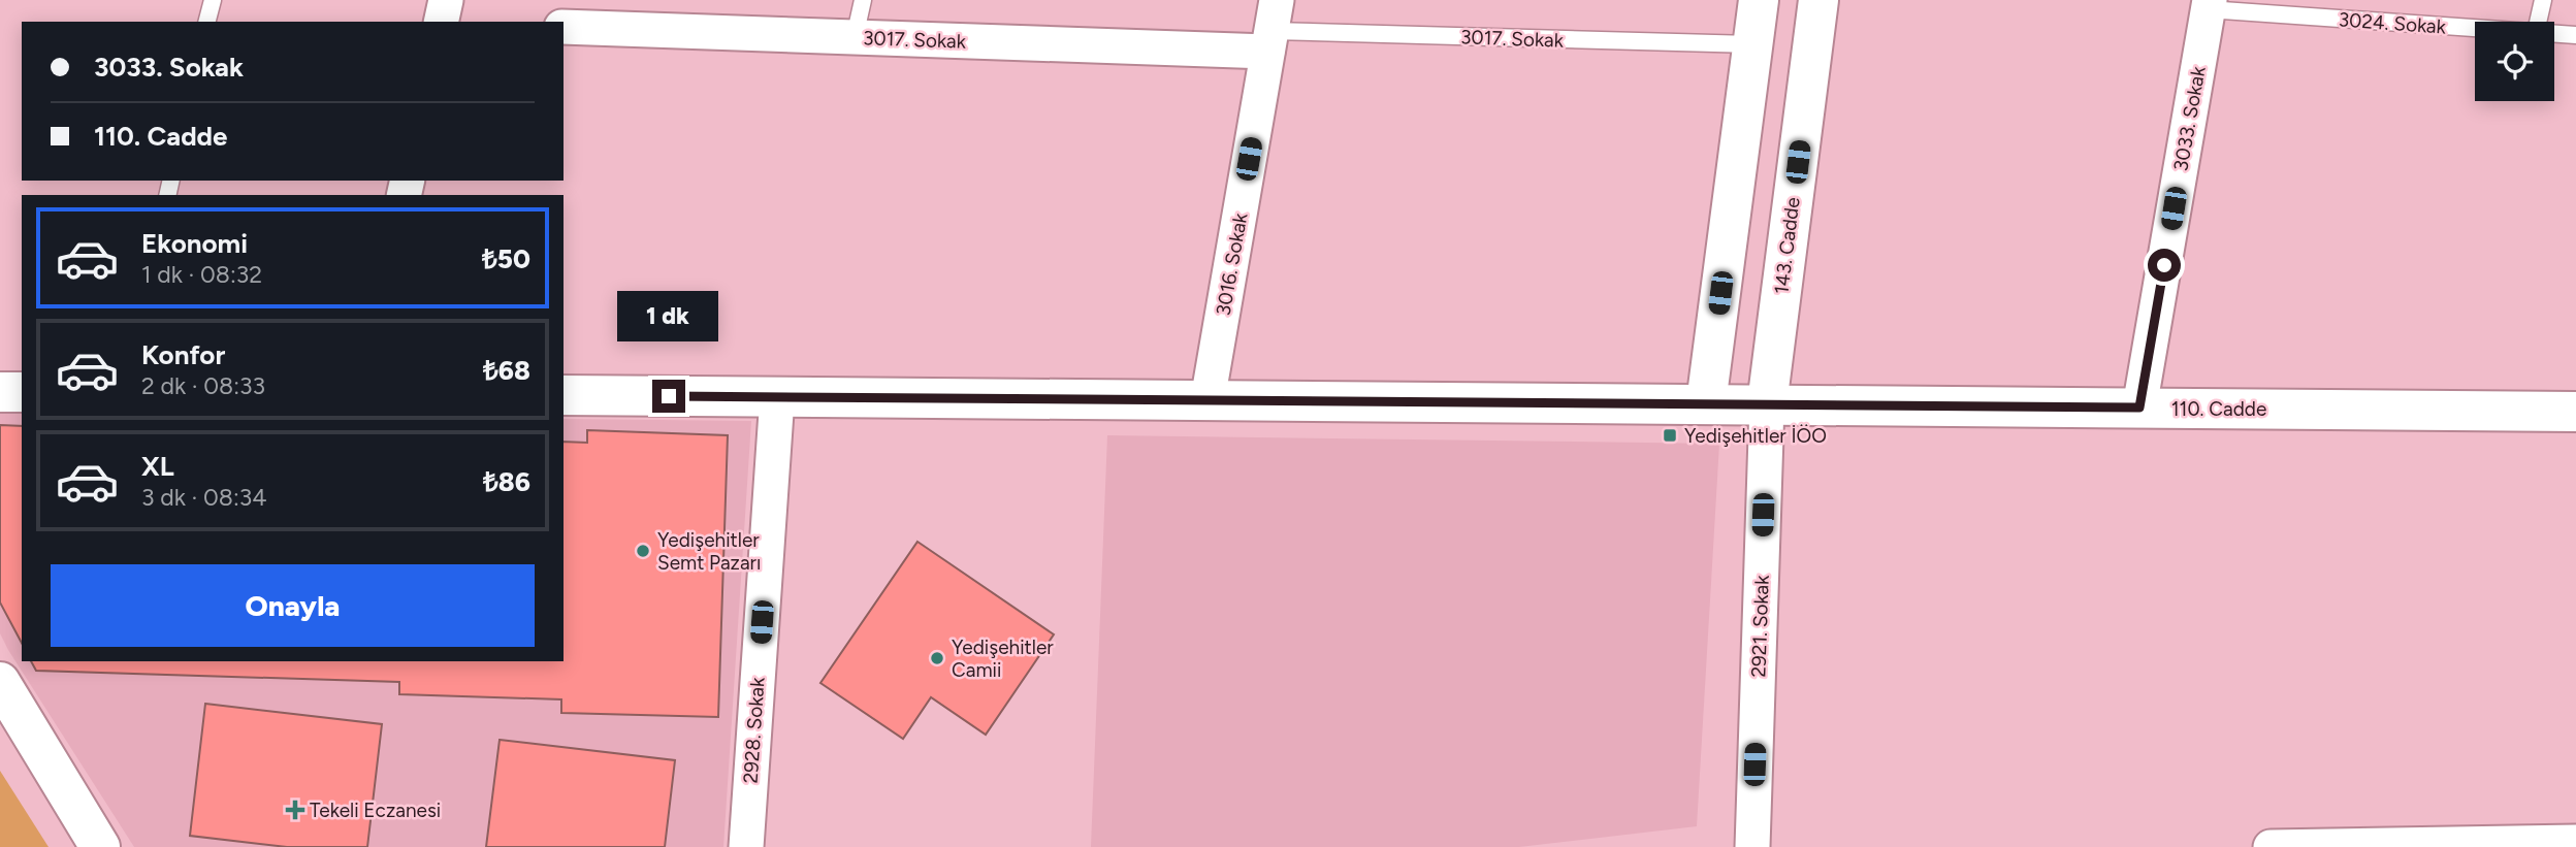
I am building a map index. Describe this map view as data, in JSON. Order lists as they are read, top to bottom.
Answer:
{
  "streets": {
    "street": [
      "3017. Sokak",
      "3033. Sokak",
      "143. Cadde",
      "3016. Sokak",
      "110. Cadde",
      "2921. Sokak",
      "2928. Sokak"
    ],
    "lane": ["3024. Sokak"]
  },
  "crossings": [
    ["3024. Sokak", "3033. Sokak"],
    ["3017. Sokak", "3016. Sokak"],
    ["3033. Sokak", "110. Cadde"],
    ["143. Cadde", "110. Cadde"],
    ["143. Cadde", "2921. Sokak"],
    ["3016. Sokak", "110. Cadde"],
    ["110. Cadde", "2921. Sokak"],
    ["110. Cadde", "2928. Sokak"]
  ],
  "places": {
    "transit": ["Yedişehitler İÖO"],
    "other": ["Yedişehitler Semt Pazarı", "Yedişehitler Camii"],
    "health": ["Tekeli Eczanesi"]
  },
  "page": {
    "banner": ["3033. Sokak", "110. Cadde"],
    "list": [
      {
        "name": "Ekonomi",
        "note": "1 dk · 08:32",
        "value": "₺50"
      },
      {
        "name": "Konfor",
        "note": "2 dk · 08:33",
        "value": "₺68"
      },
      {
        "name": "XL",
        "note": "3 dk · 08:34",
        "value": "₺86"
      }
    ],
    "bubble": "1 dk",
    "buttons": "Onayla"
  }
}
